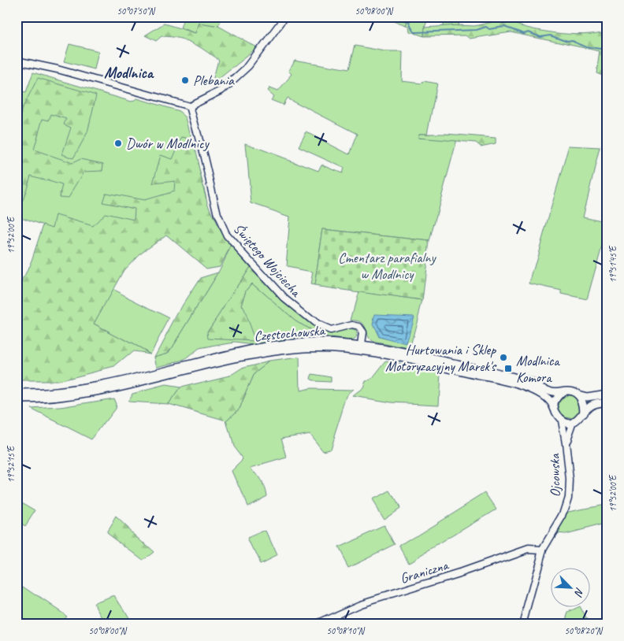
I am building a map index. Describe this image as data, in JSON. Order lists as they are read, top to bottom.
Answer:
{
  "streets": {
    "main road": ["Częstochowska"],
    "street": ["Świętego Wojciecha", "Ojcowska", "Graniczna"]
  },
  "crossings": [
    ["Świętego Wojciecha", "Częstochowska"],
    ["Częstochowska", "Ojcowska"],
    ["Ojcowska", "Graniczna"]
  ],
  "districts": ["Modlnica"],
  "parks": ["Cmentarz parafialny w Modlnicy"],
  "places": {
    "other": ["Plebania", "Dwór w Modlnicy", "Hurtowania i Sklep Motoryzacyjny Marek's"],
    "transit": ["Modlnica Komora"]
  },
  "north": "bottom right",
  "coordinates": [
    "50°07'50\"N",
    "50°08'00\"N",
    "19°52'00\"E",
    "19°51'45\"E",
    "19°52'15\"E",
    "50°08'10\"N",
    "50°08'20\"N"
  ]
}
